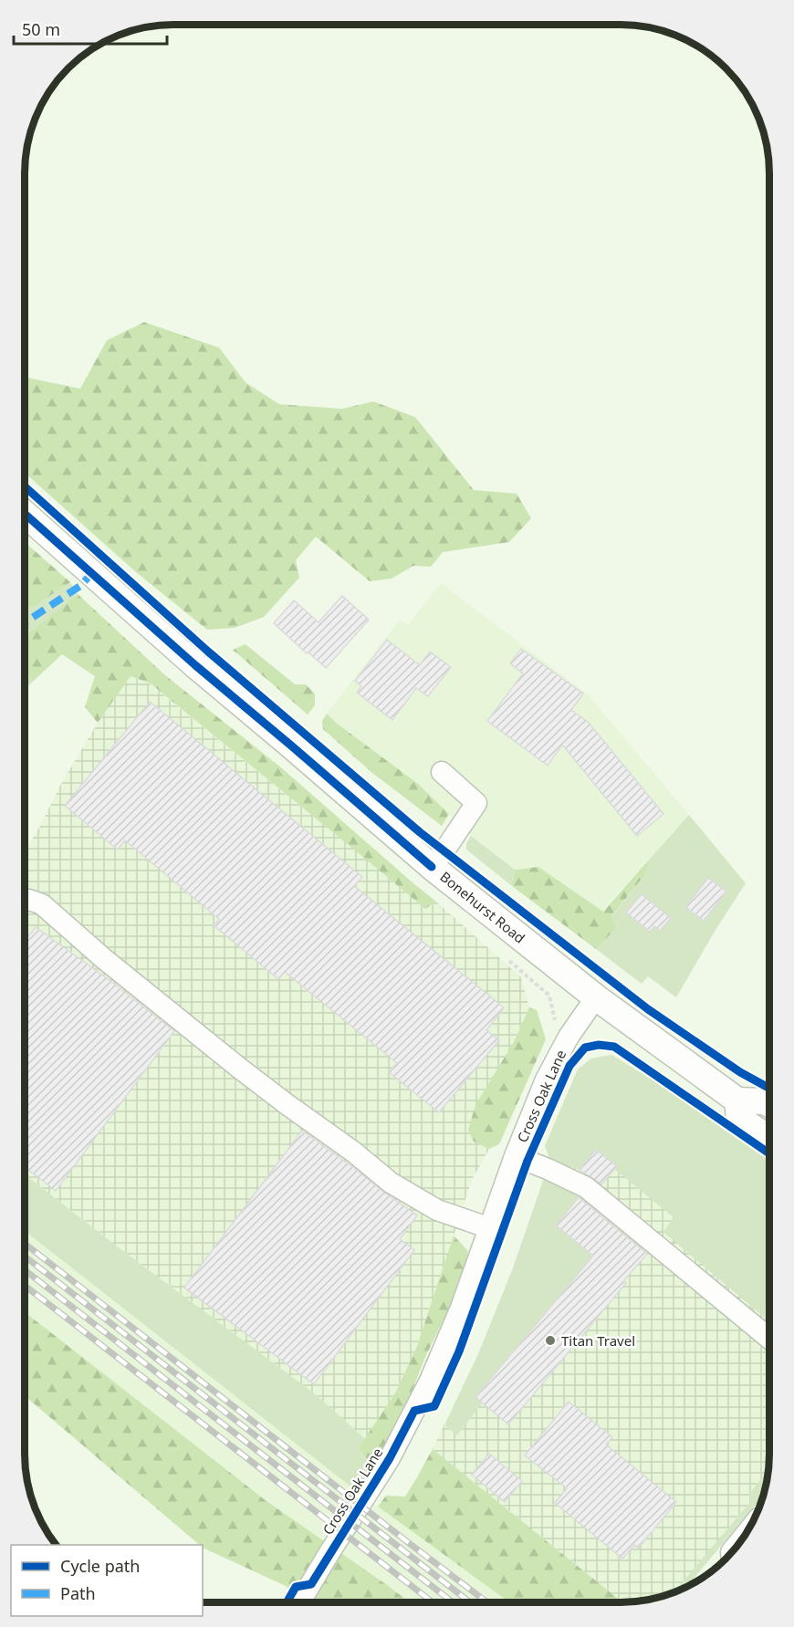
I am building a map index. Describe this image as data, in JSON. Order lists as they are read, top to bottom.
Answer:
{
  "streets": {
    "main road": ["Bonehurst Road"],
    "street": ["Cross Oak Lane"]
  },
  "crossings": [
    ["Bonehurst Road", "Cross Oak Lane"]
  ],
  "places": ["Titan Travel"],
  "legend": ["Cycle path", "Path"],
  "scale_bar": "50 m"
}
